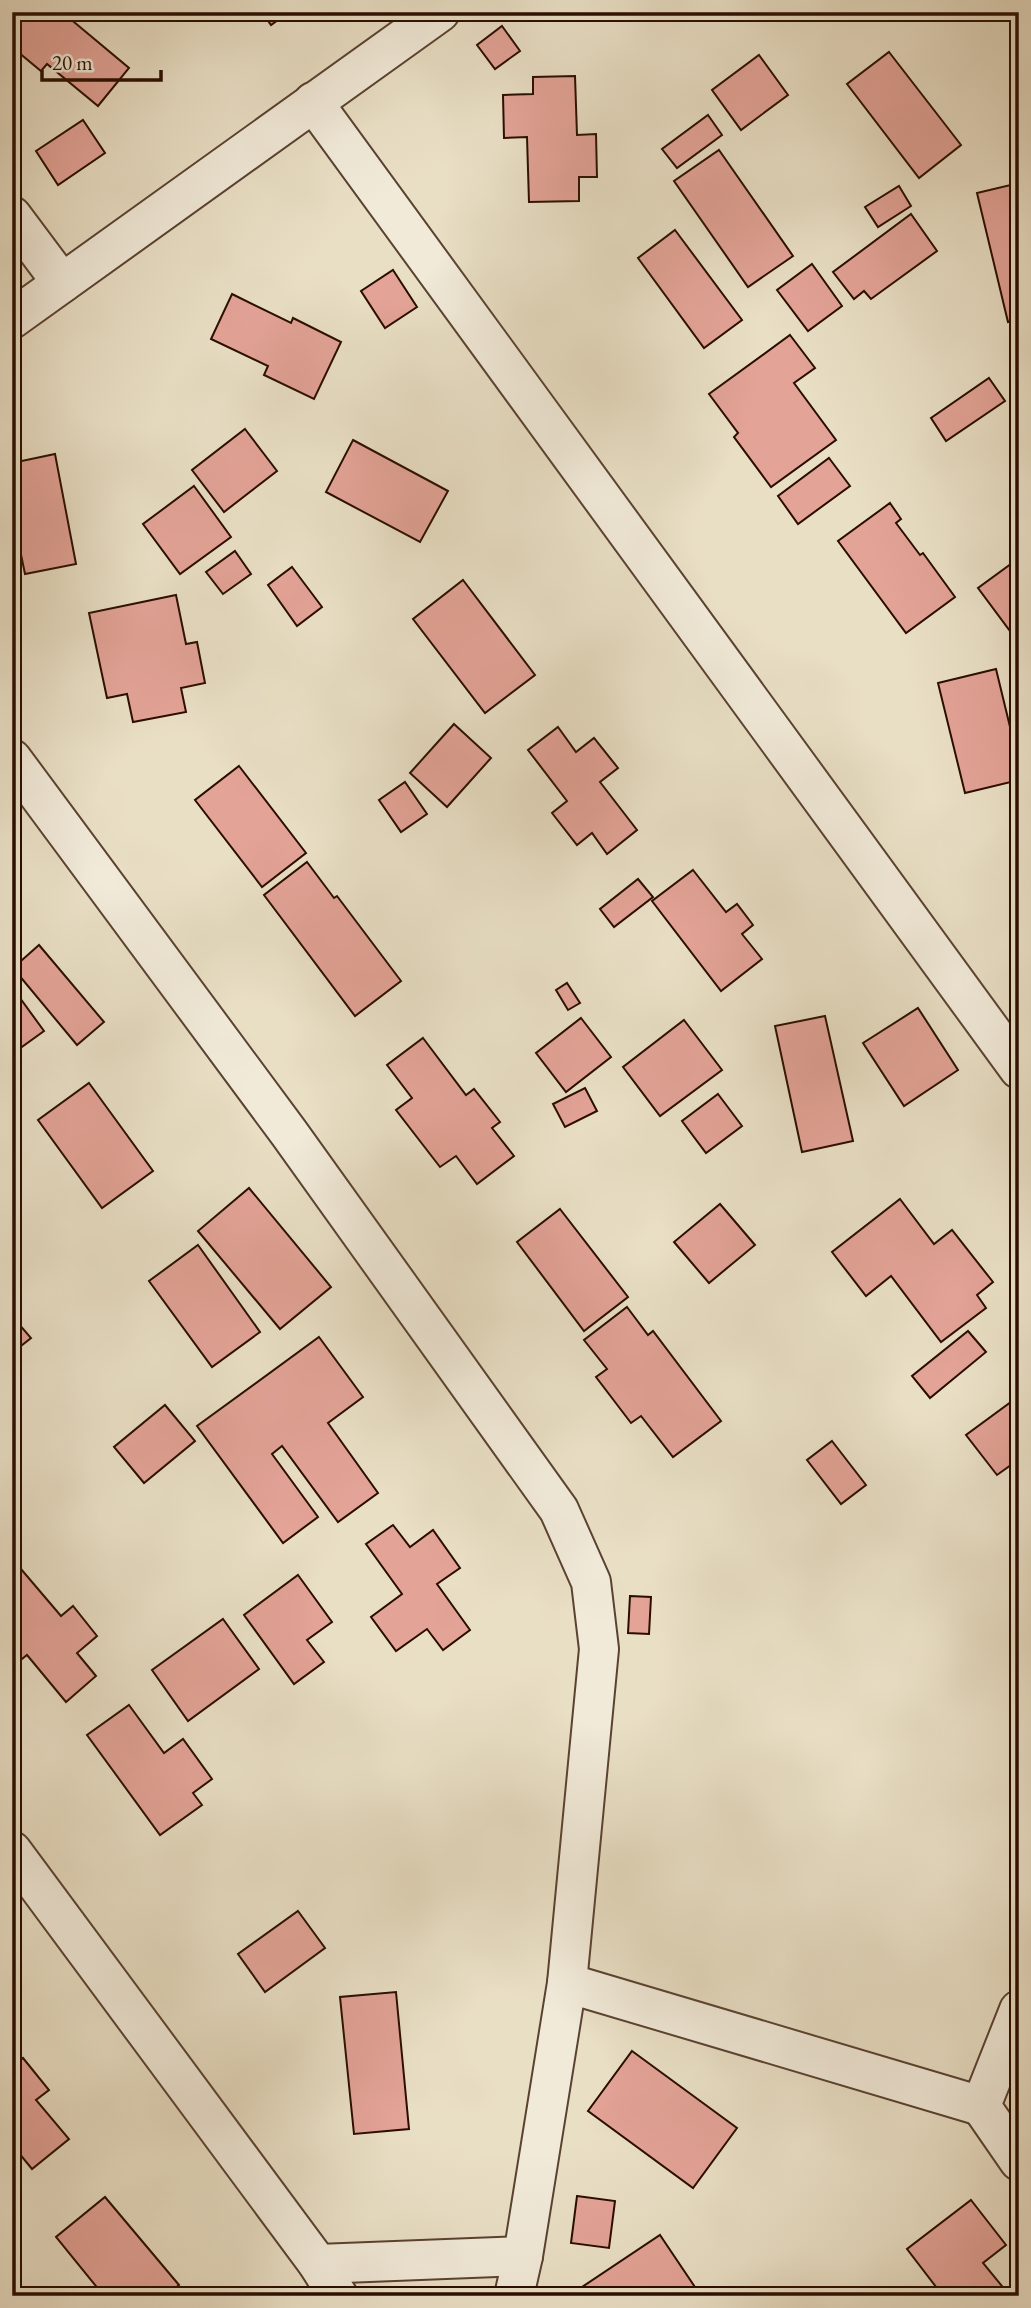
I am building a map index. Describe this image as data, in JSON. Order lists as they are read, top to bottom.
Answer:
{
  "scale_bar": "20 m"
}
